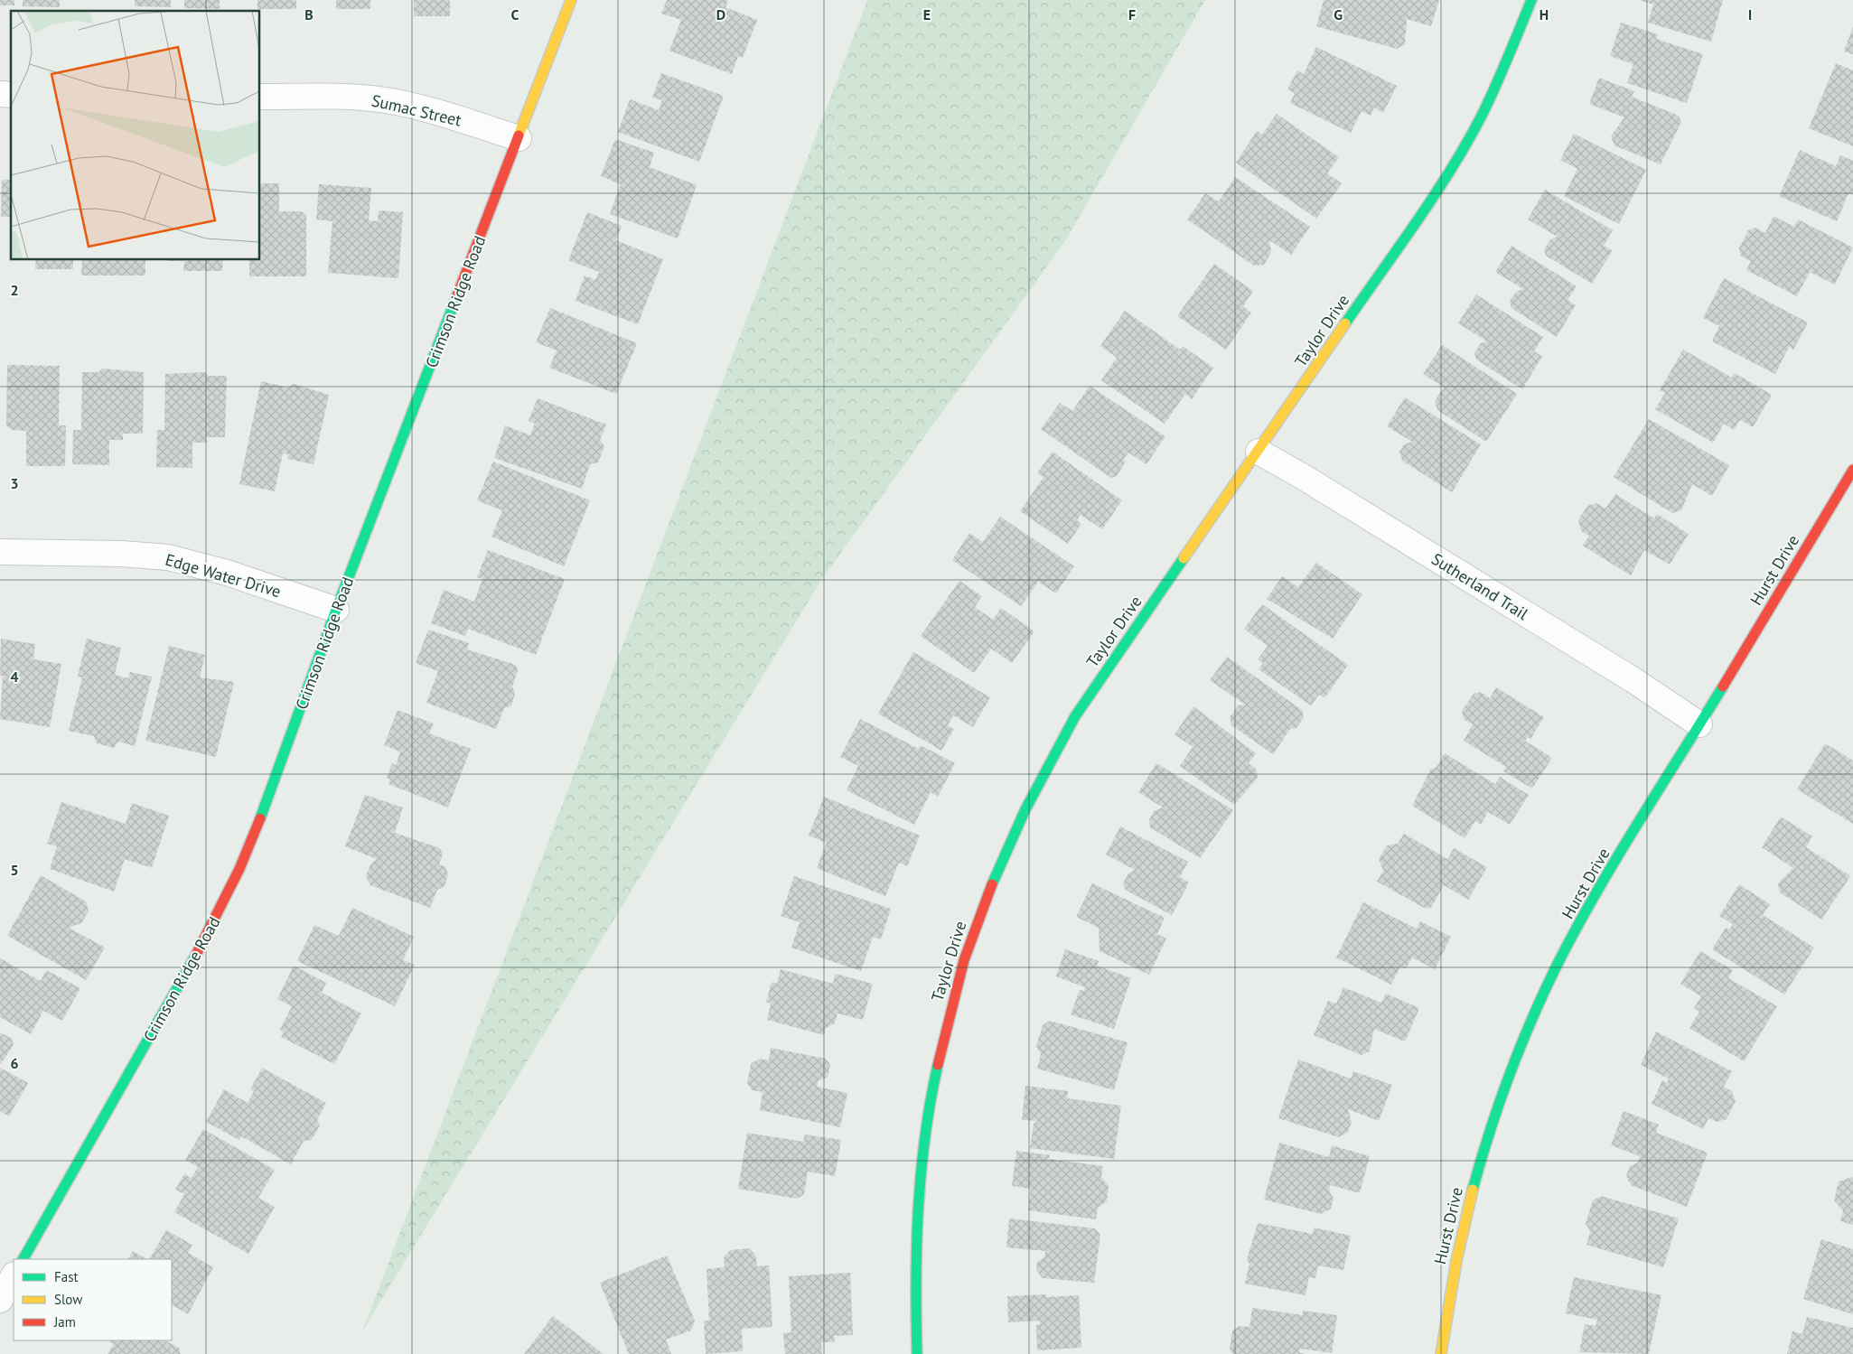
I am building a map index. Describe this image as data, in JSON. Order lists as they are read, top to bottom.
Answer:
{
  "streets": {
    "street": [
      "Sumac Street",
      "Crimson Ridge Road",
      "Taylor Drive",
      "Hurst Drive",
      "Edge Water Drive",
      "Sutherland Trail"
    ]
  },
  "crossings": [
    ["Sumac Street", "Crimson Ridge Road"],
    ["Crimson Ridge Road", "Edge Water Drive"],
    ["Taylor Drive", "Sutherland Trail"],
    ["Hurst Drive", "Sutherland Trail"]
  ],
  "legend": ["Fast", "Slow", "Jam"],
  "grid": {
    "columns": [
      "B",
      "C",
      "D",
      "E",
      "F",
      "G",
      "H",
      "I"
    ],
    "rows": [
      "2",
      "3",
      "4",
      "5",
      "6"
    ]
  }
}
